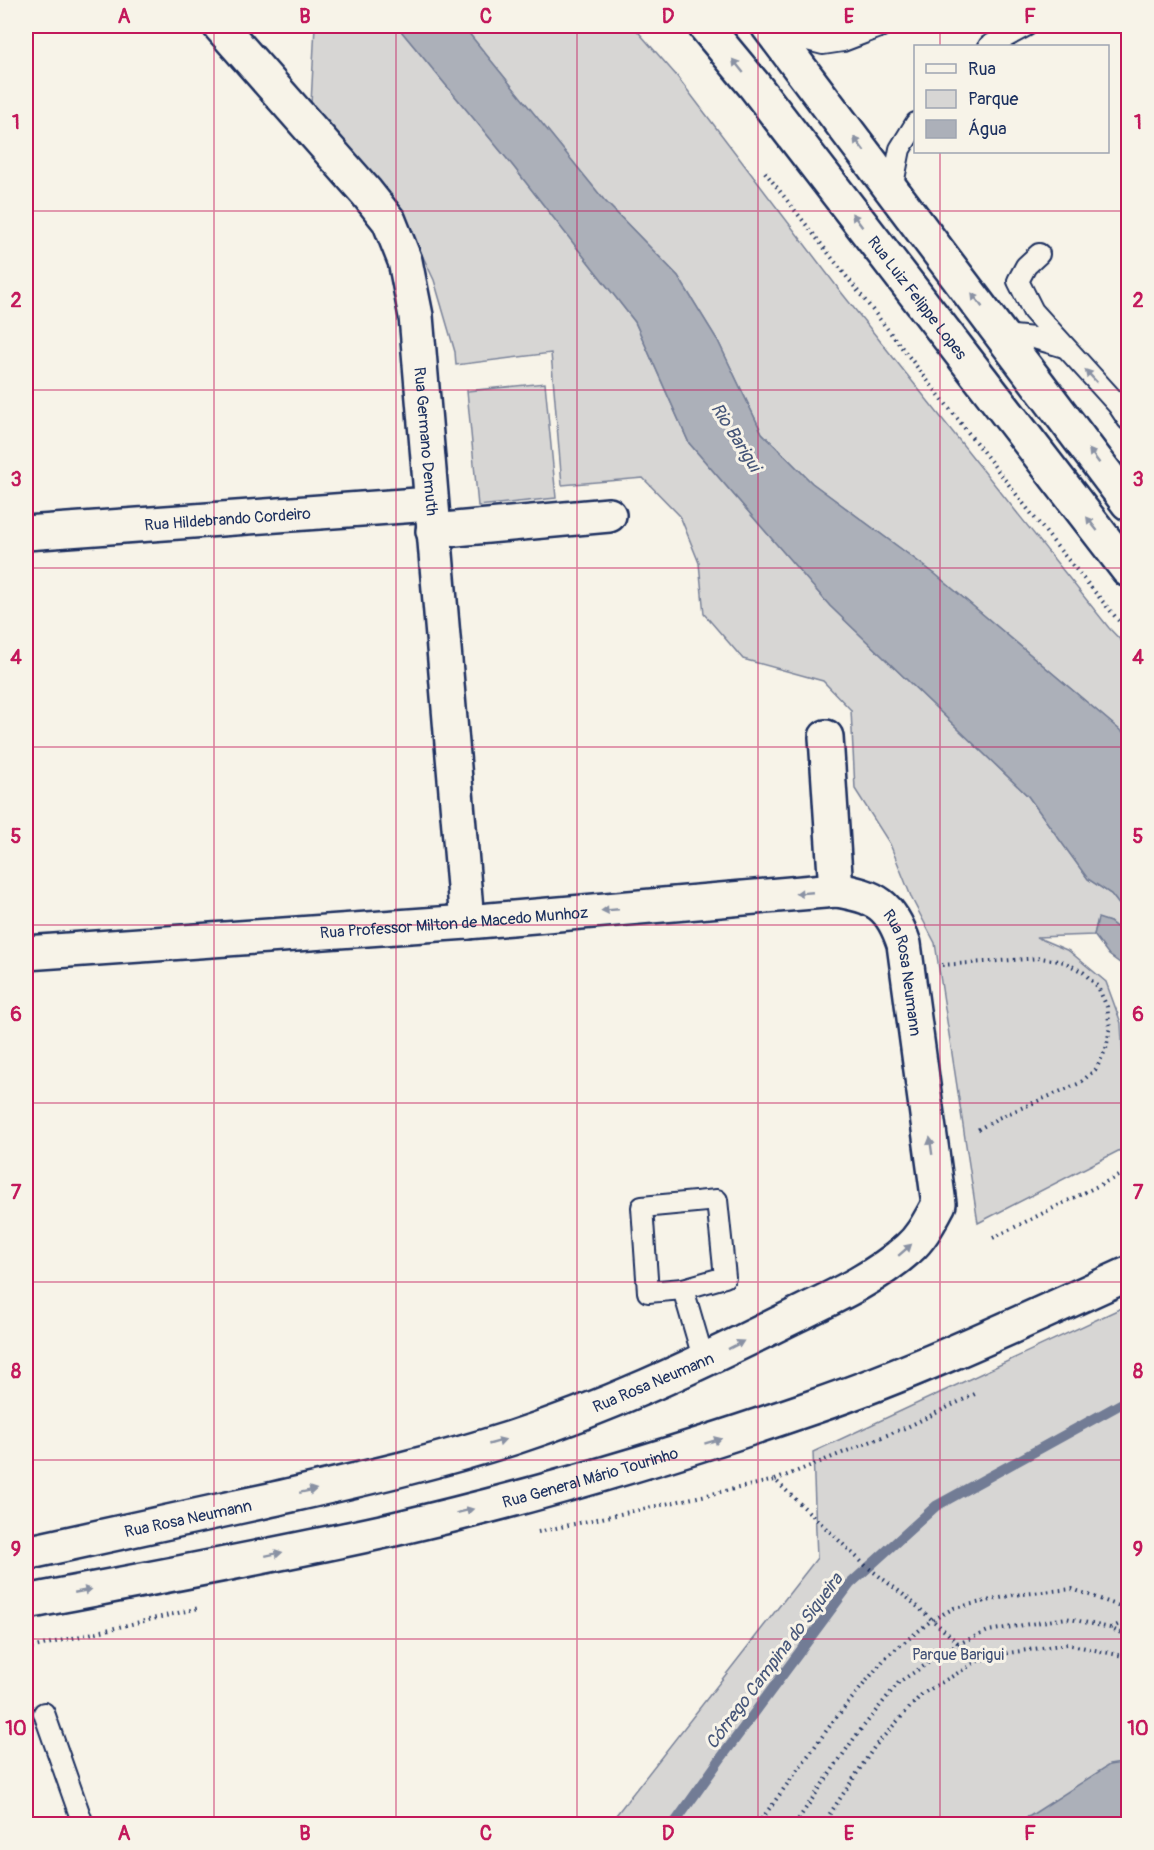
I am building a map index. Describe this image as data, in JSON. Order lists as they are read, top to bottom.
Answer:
{
  "streets": {
    "street": [
      "Rua Luiz Felippe Lopes",
      "Rua Germano Demuth",
      "Rua Hildebrando Cordeiro",
      "Rua Professor Milton de Macedo Munhoz",
      "Rua Rosa Neumann",
      "Rua General Mário Tourinho"
    ]
  },
  "crossings": [
    ["Rua Germano Demuth", "Rua Hildebrando Cordeiro"],
    ["Rua Germano Demuth", "Rua Professor Milton de Macedo Munhoz"],
    ["Rua Professor Milton de Macedo Munhoz", "Rua Rosa Neumann"]
  ],
  "one_way": ["Rua Professor Milton de Macedo Munhoz", "Rua Rosa Neumann", "Rua General Mário Tourinho"],
  "water": ["Rio Barigui", "Córrego Campina do Siqueira"],
  "parks": ["Parque Barigui"],
  "legend": ["Rua", "Parque", "Água"],
  "grid": {
    "columns": [
      "A",
      "B",
      "C",
      "D",
      "E",
      "F"
    ],
    "rows": [
      "1",
      "2",
      "3",
      "4",
      "5",
      "6",
      "7",
      "8",
      "9",
      "10"
    ]
  }
}
